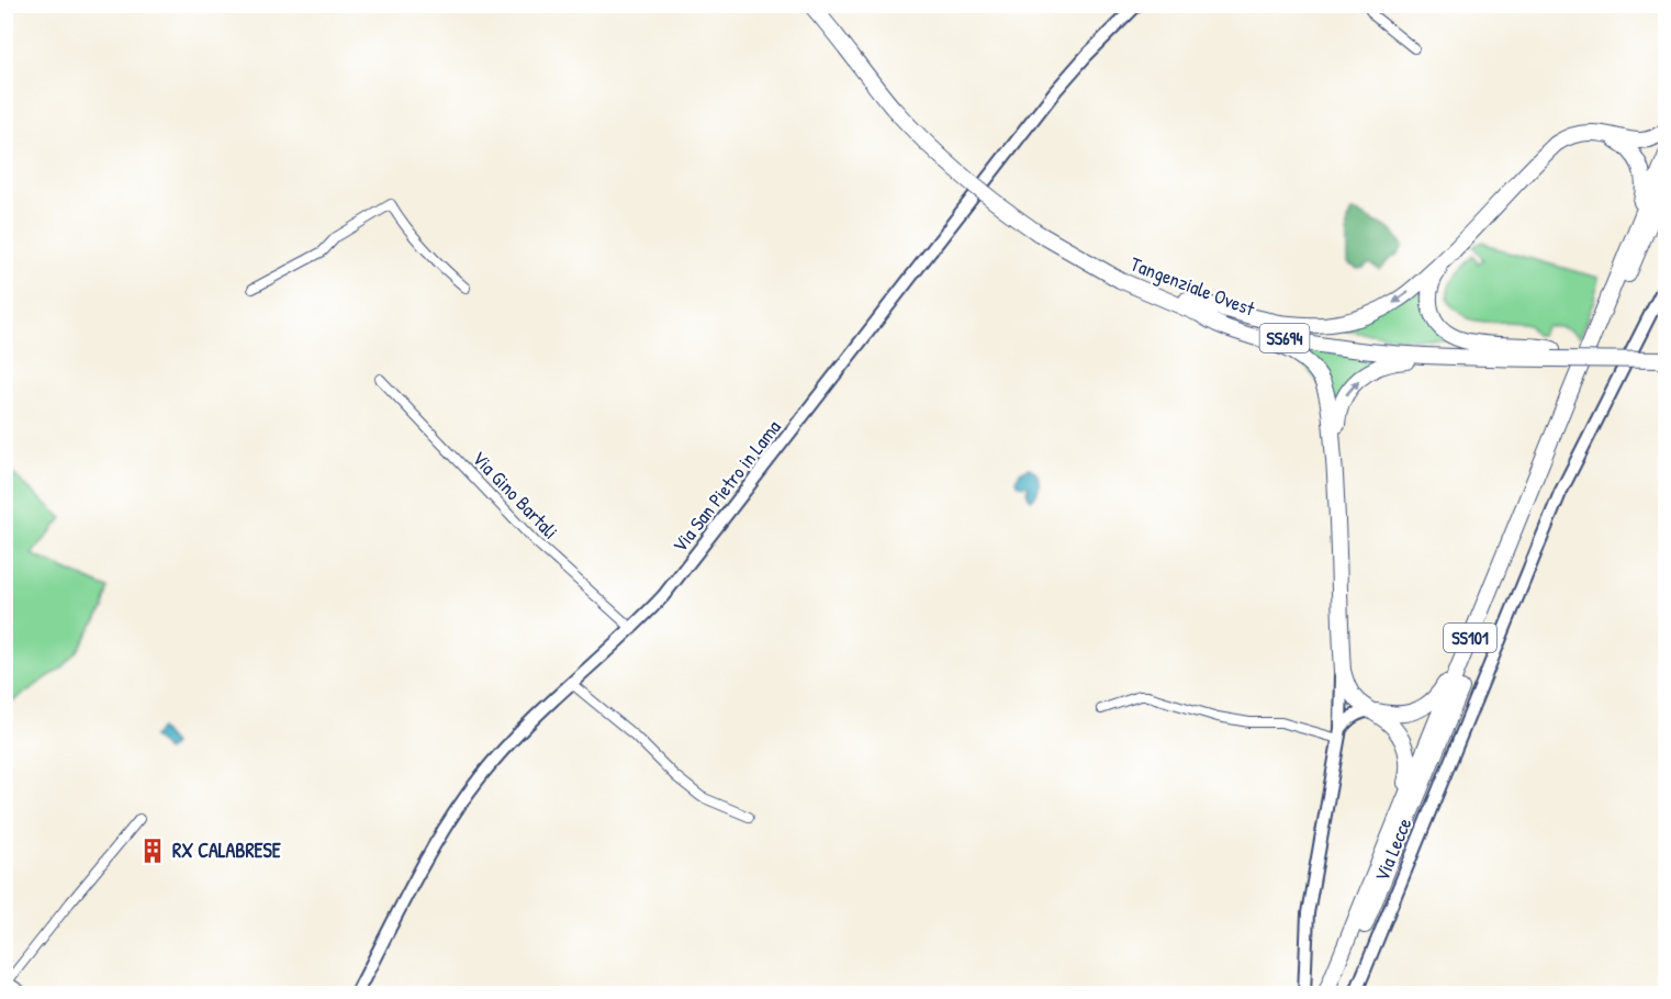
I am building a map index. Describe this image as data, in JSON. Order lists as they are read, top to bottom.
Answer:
{
  "streets": {
    "highway": ["Tangenziale Ovest", "SS694", "SS101"],
    "main road": ["Via San Pietro in Lama", "Via Lecce"],
    "street": ["Via Gino Bartali"]
  },
  "crossings": [
    ["Via San Pietro in Lama", "Via Gino Bartali"]
  ],
  "places": {
    "building": ["RX CALABRESE"]
  }
}
